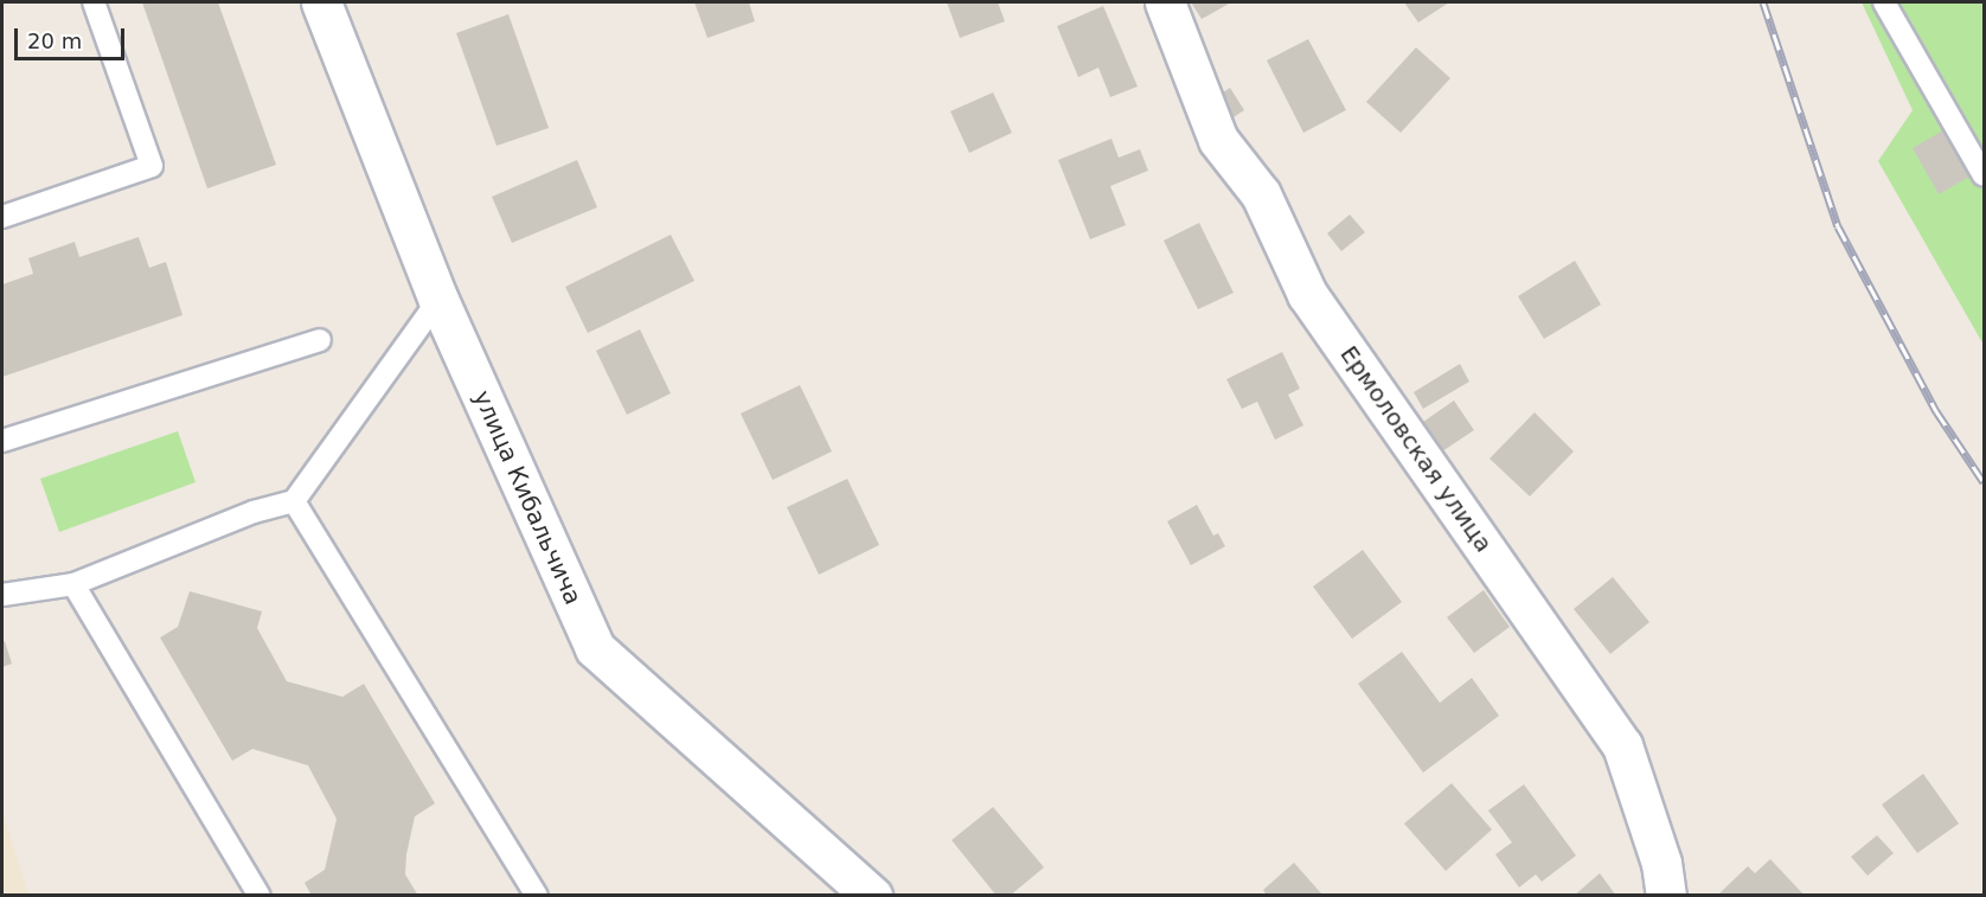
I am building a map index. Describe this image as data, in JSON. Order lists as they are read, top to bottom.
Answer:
{
  "streets": {
    "street": ["Ермоловская улица", "улица Кибальчича"]
  },
  "scale_bar": "20 m"
}
